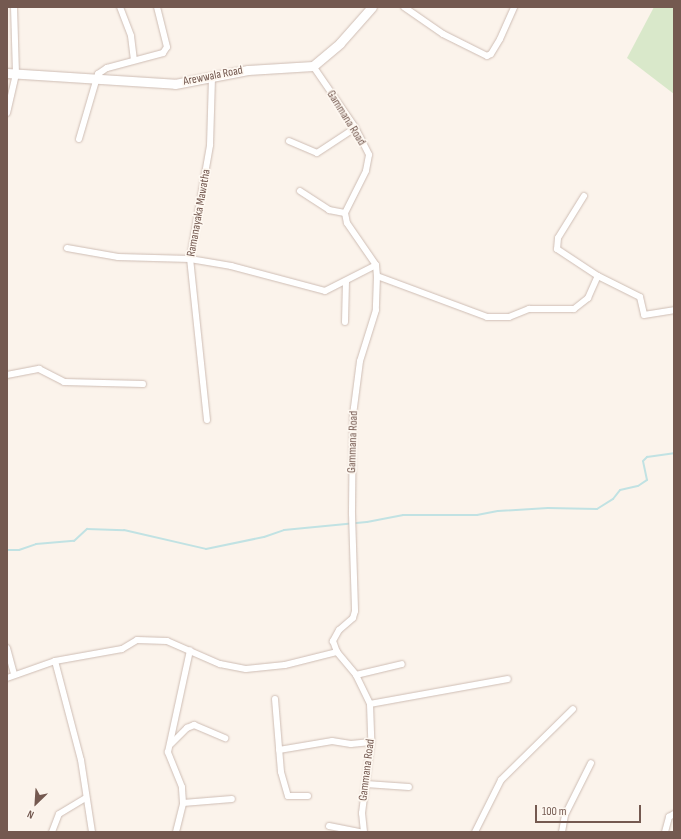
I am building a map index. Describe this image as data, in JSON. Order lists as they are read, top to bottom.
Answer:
{
  "streets": {
    "street": ["Arewwala Road", "Gammana Road", "Ramanayaka Mawatha"]
  },
  "crossings": [
    ["Arewwala Road", "Gammana Road"],
    ["Arewwala Road", "Ramanayaka Mawatha"]
  ],
  "scale_bar": "100 m",
  "north": "bottom left"
}
